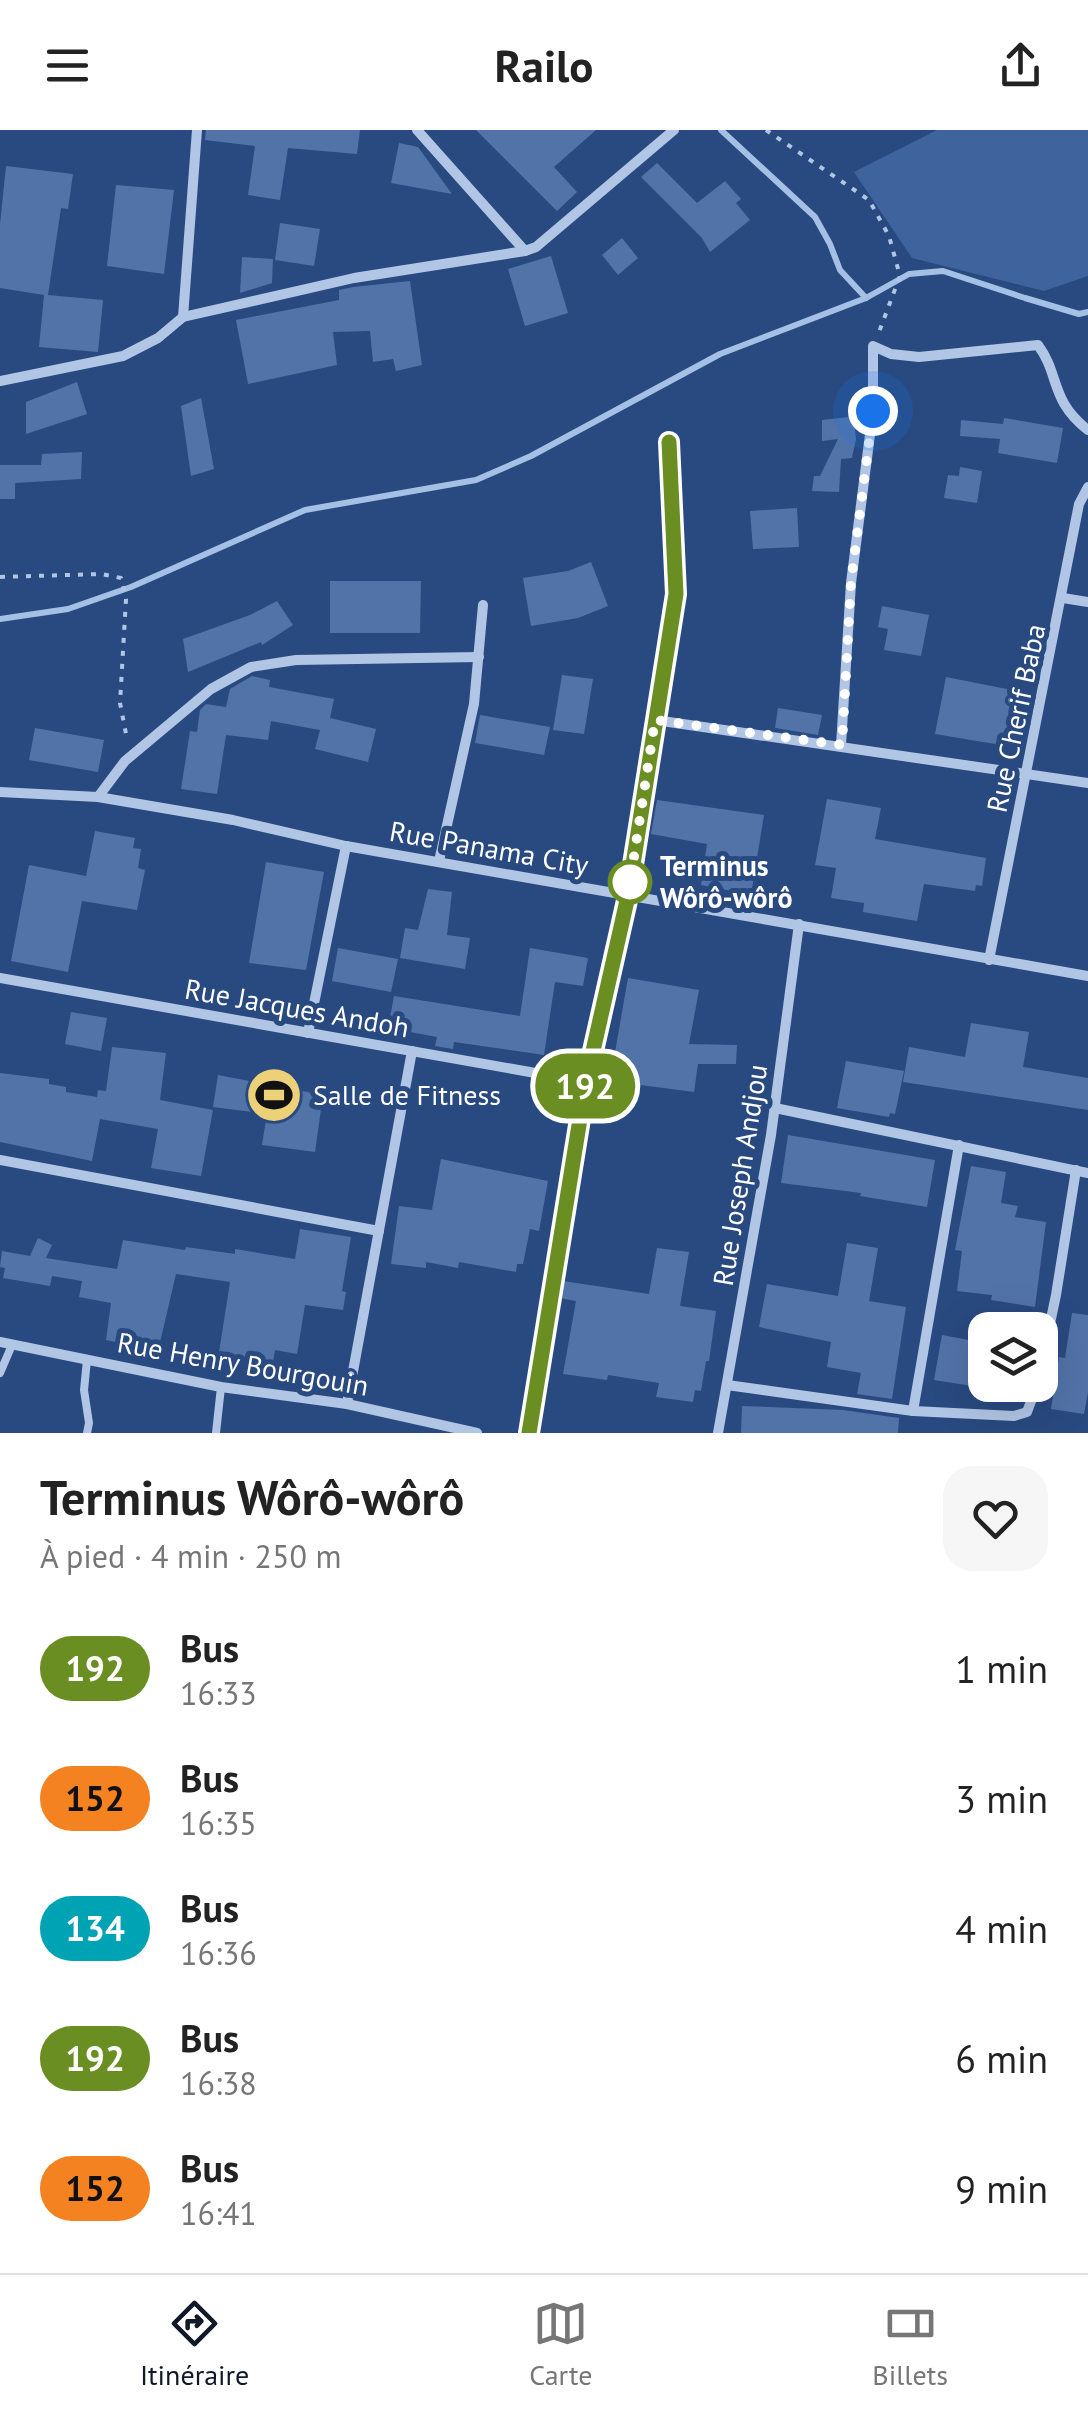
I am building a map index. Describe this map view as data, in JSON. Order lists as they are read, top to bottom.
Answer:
{
  "streets": {
    "street": [
      "Rue Cherif Baba",
      "Rue Panama City",
      "Rue Jacques Andoh",
      "Rue Joseph Andjou",
      "Rue Henry Bourgouin"
    ]
  },
  "crossings": [
    ["Rue Cherif Baba", "Rue Panama City"],
    ["Rue Panama City", "Rue Joseph Andjou"]
  ],
  "places": {
    "other": ["Terminus Wôrô-wôrô"],
    "sports": ["Salle de Fitness"]
  },
  "lines": ["bus line 192"],
  "page": {
    "header": "Railo",
    "on_map": "192",
    "heading": ["Terminus Wôrô-wôrô", "À pied · 4 min · 250 m"],
    "list": [
      {
        "mark": "192",
        "name": "Bus",
        "note": "16:33",
        "value": "1 min"
      },
      {
        "mark": "152",
        "name": "Bus",
        "note": "16:35",
        "value": "3 min"
      },
      {
        "mark": "134",
        "name": "Bus",
        "note": "16:36",
        "value": "4 min"
      },
      {
        "mark": "192",
        "name": "Bus",
        "note": "16:38",
        "value": "6 min"
      },
      {
        "mark": "152",
        "name": "Bus",
        "note": "16:41",
        "value": "9 min"
      }
    ],
    "tabs": ["Itinéraire", "Carte", "Billets"]
  }
}
